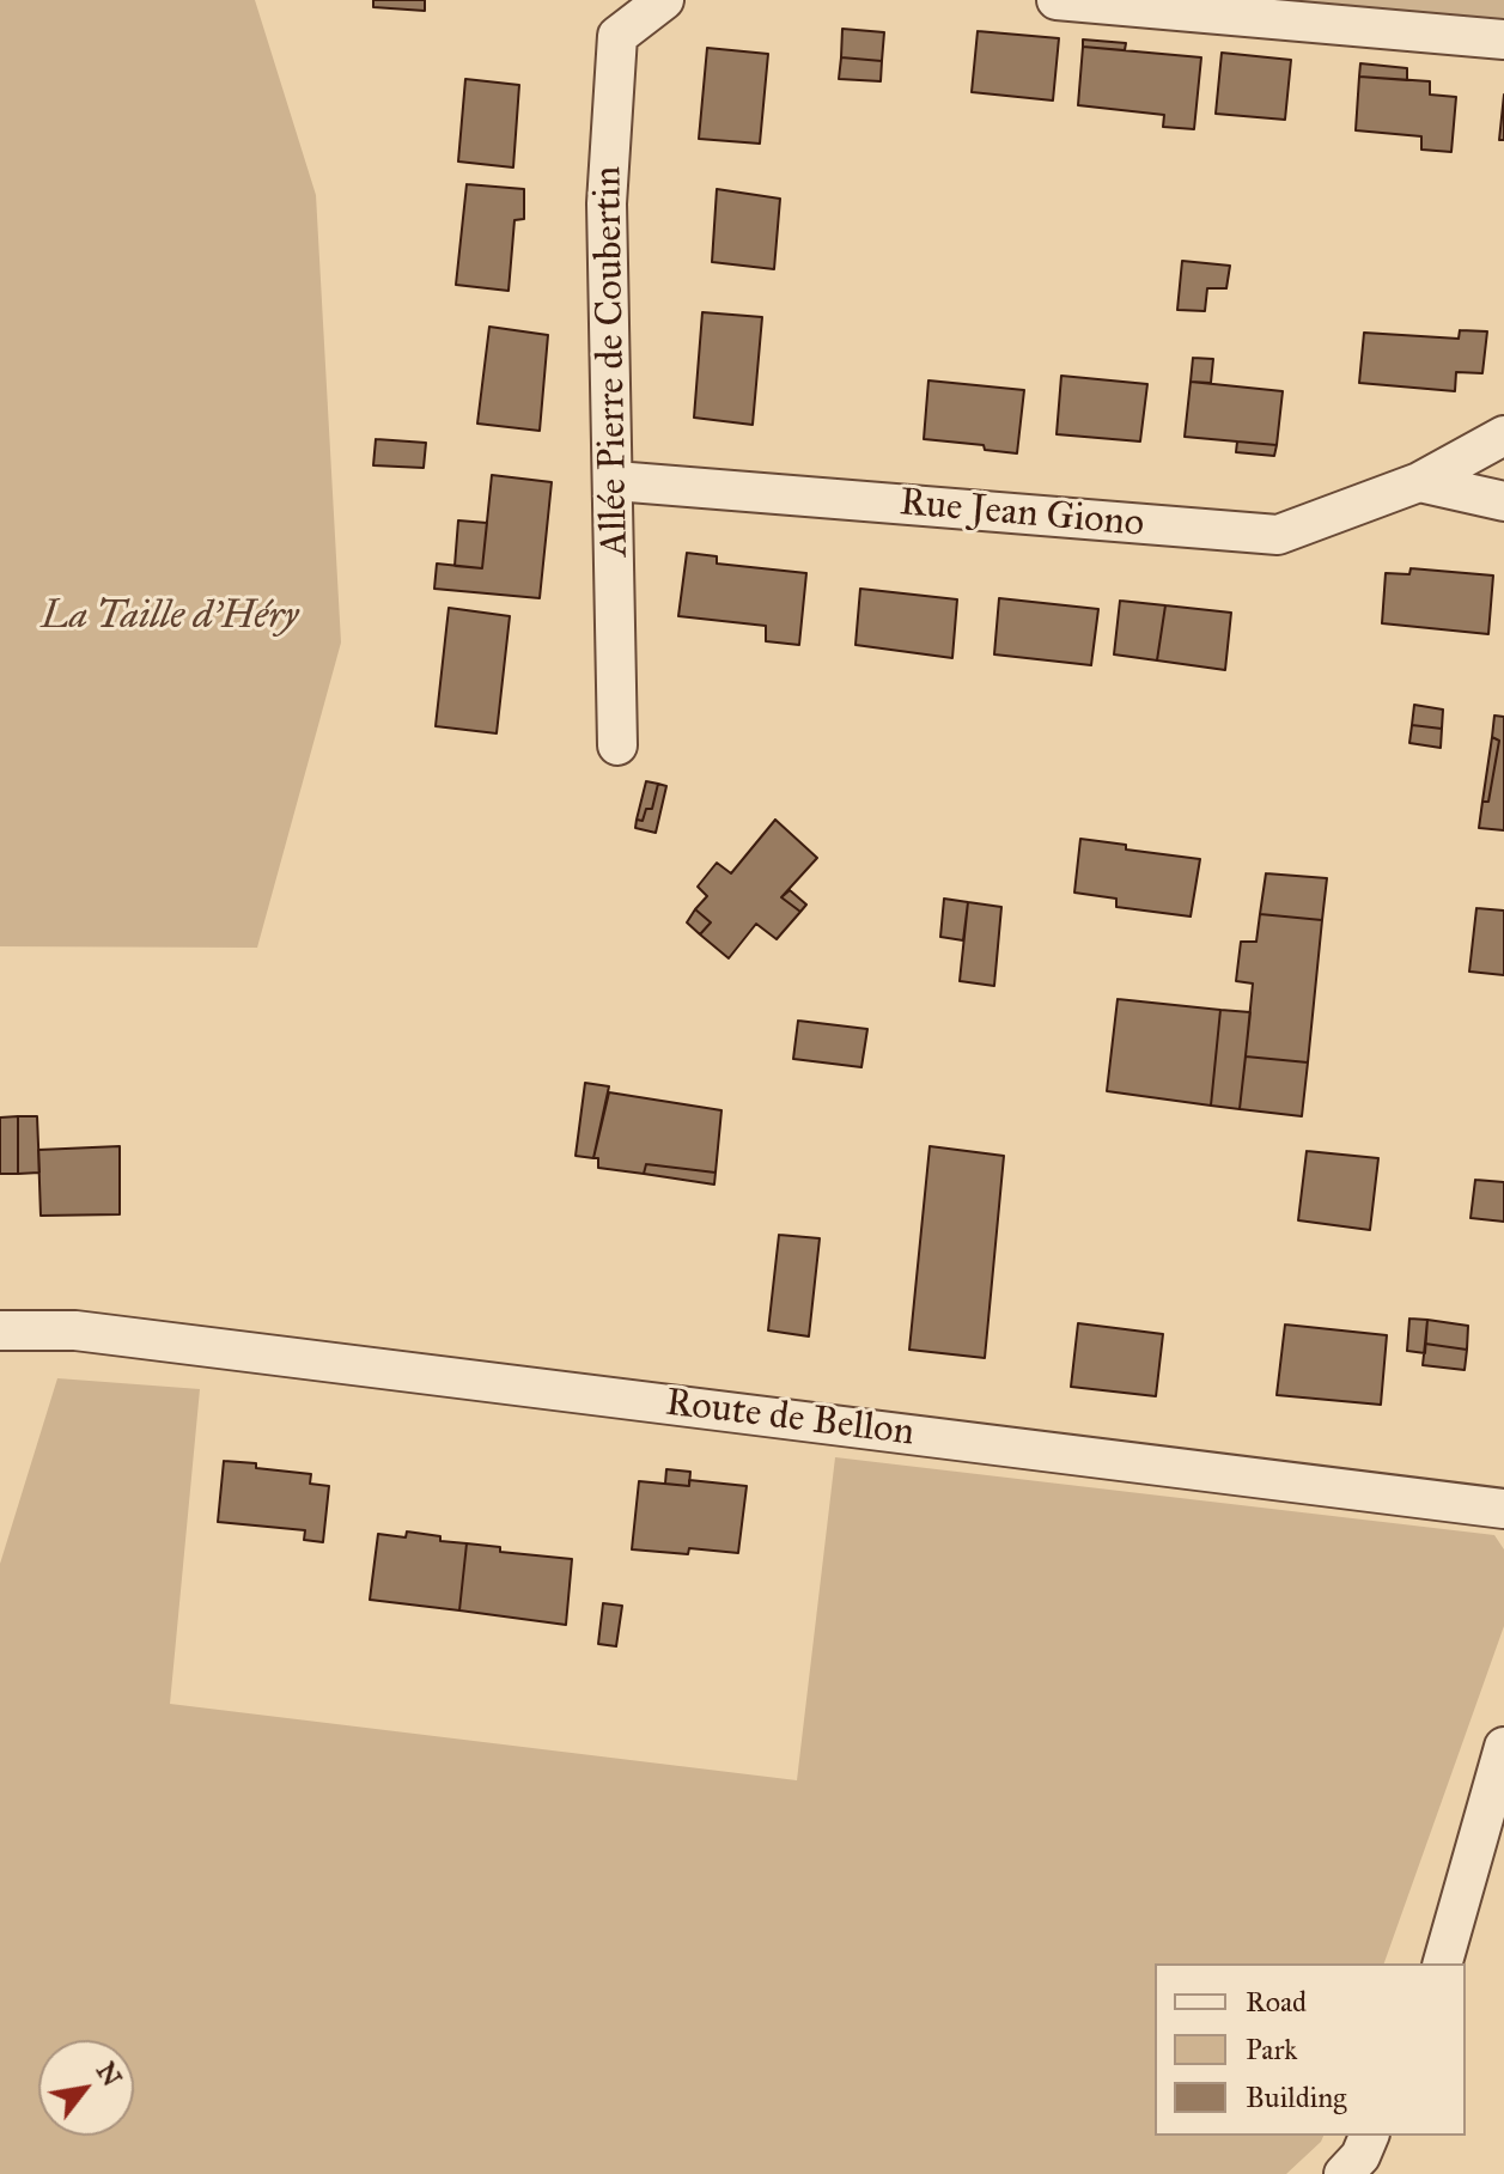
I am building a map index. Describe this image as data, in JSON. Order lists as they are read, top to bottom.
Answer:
{
  "streets": {
    "street": ["Allée Pierre de Coubertin", "Rue Jean Giono", "Route de Bellon"]
  },
  "crossings": [
    ["Allée Pierre de Coubertin", "Rue Jean Giono"]
  ],
  "parks": ["La Taille d'Héry"],
  "legend": ["Road", "Park", "Building"],
  "north": "top right"
}
